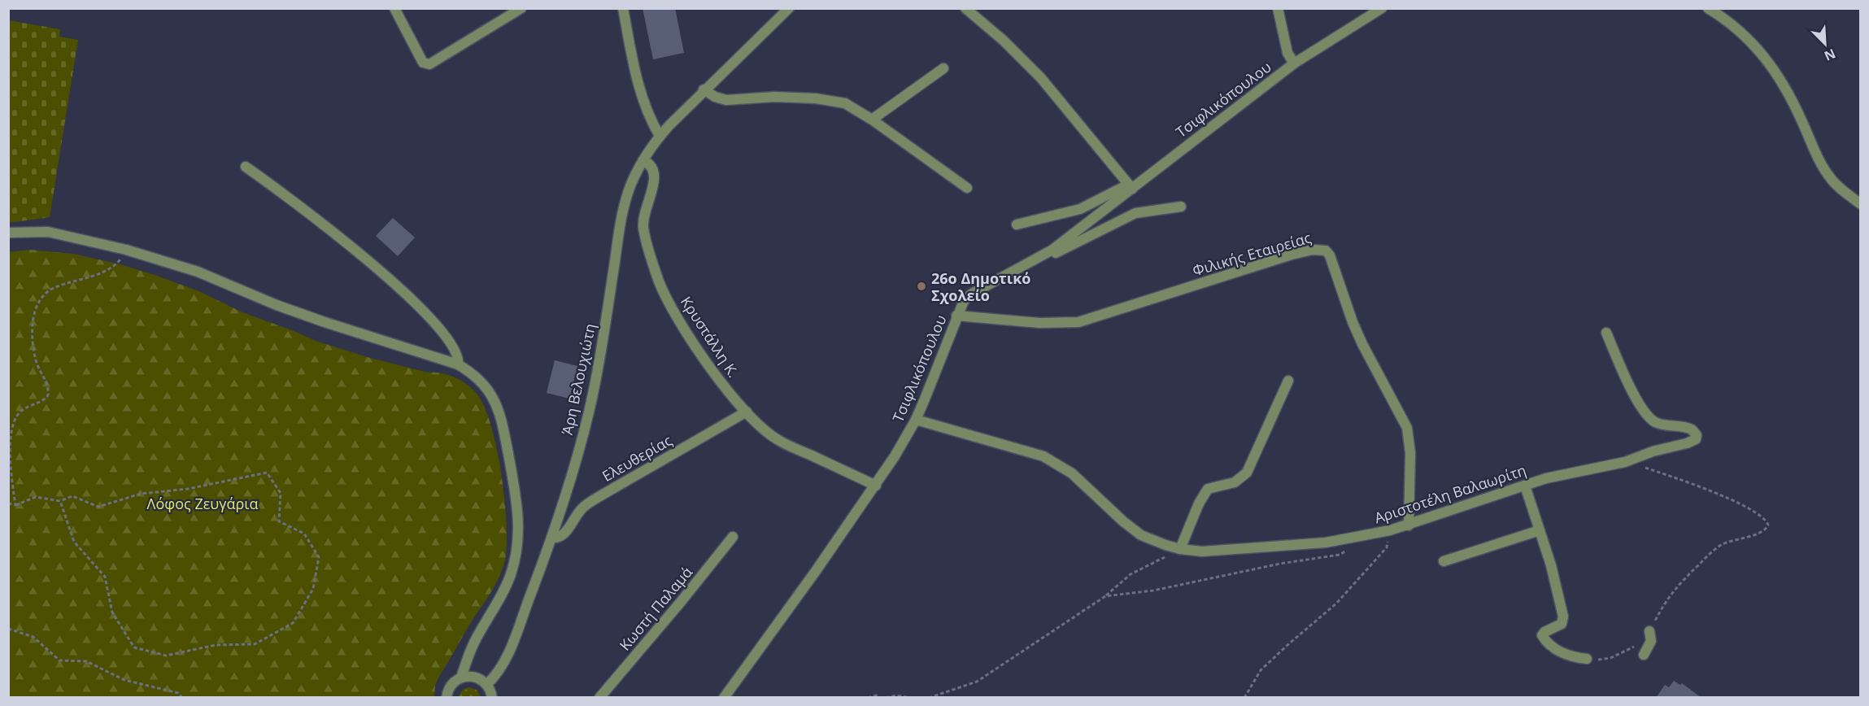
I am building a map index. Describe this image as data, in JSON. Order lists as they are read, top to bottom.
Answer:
{
  "streets": {
    "street": [
      "Τσιφλικόπουλου",
      "Φιλικής Εταιρείας",
      "Κρυστάλλη Κ.",
      "Άρη Βελουχιώτη",
      "Ελευθερίας",
      "Αριστοτέλη Βαλαωρίτη",
      "Κωστή Παλαμά"
    ]
  },
  "crossings": [
    ["Τσιφλικόπουλου", "Φιλικής Εταιρείας"],
    ["Τσιφλικόπουλου", "Κρυστάλλη Κ."],
    ["Τσιφλικόπουλου", "Αριστοτέλη Βαλαωρίτη"],
    ["Φιλικής Εταιρείας", "Αριστοτέλη Βαλαωρίτη"],
    ["Κρυστάλλη Κ.", "Άρη Βελουχιώτη"],
    ["Κρυστάλλη Κ.", "Ελευθερίας"],
    ["Άρη Βελουχιώτη", "Ελευθερίας"]
  ],
  "parks": ["Λόφος Ζευγάρια"],
  "places": ["26ο Δημοτικό Σχολείο"],
  "north": "bottom right"
}
